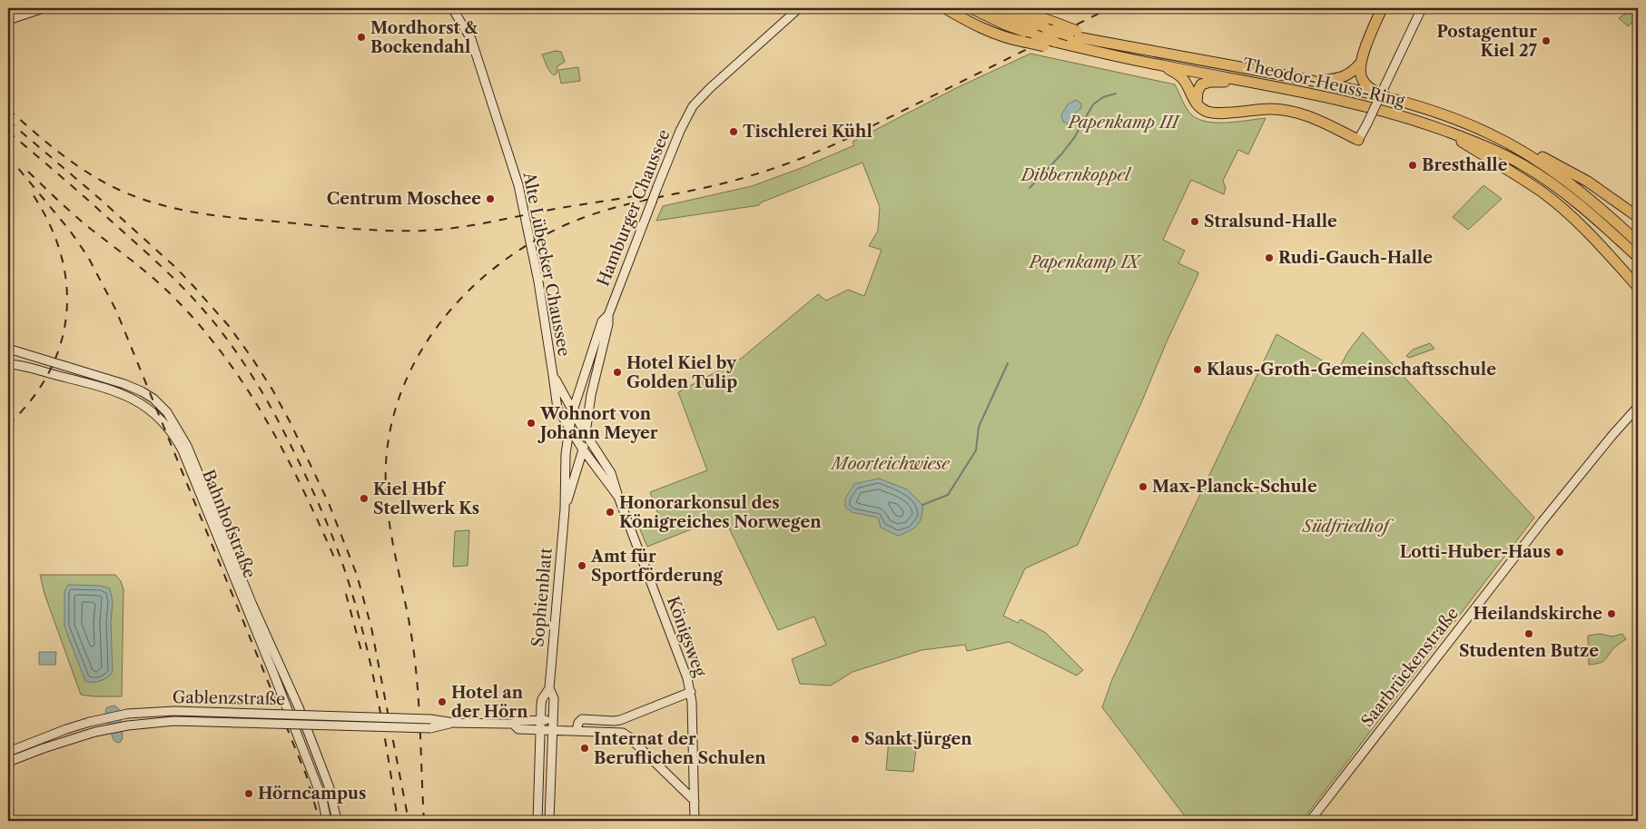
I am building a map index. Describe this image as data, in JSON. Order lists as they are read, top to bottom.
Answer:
{
  "streets": {
    "highway": ["Theodor-Heuss-Ring"],
    "main road": [
      "Hamburger Chaussee",
      "Alte Lübecker Chaussee",
      "Bahnhofstraße",
      "Sophienblatt",
      "Königsweg",
      "Saarbrückenstraße",
      "Gablenzstraße"
    ]
  },
  "crossings": [
    ["Hamburger Chaussee", "Alte Lübecker Chaussee"],
    ["Hamburger Chaussee", "Sophienblatt"],
    ["Hamburger Chaussee", "Königsweg"],
    ["Alte Lübecker Chaussee", "Sophienblatt"],
    ["Alte Lübecker Chaussee", "Königsweg"],
    ["Sophienblatt", "Königsweg"],
    ["Sophienblatt", "Gablenzstraße"],
    ["Königsweg", "Gablenzstraße"]
  ],
  "parks": [
    "Papenkamp III",
    "Dibbernkoppel",
    "Papenkamp IX",
    "Moorteichwiese",
    "Südfriedhof"
  ],
  "places": [
    "Mordhorst & Bockendahl",
    "Postagentur Kiel 27",
    "Tischlerei Kühl",
    "Bresthalle",
    "Centrum Moschee",
    "Stralsund-Halle",
    "Rudi-Gauch-Halle",
    "Klaus-Groth-Gemeinschaftsschule",
    "Hotel Kiel by Golden Tulip",
    "Wohnort von Johann Meyer",
    "Max-Planck-Schule",
    "Kiel Hbf Stellwerk Ks",
    "Honorarkonsul des Königreiches Norwegen",
    "Lotti-Huber-Haus",
    "Amt für Sportförderung",
    "Heilandskirche",
    "Studenten Butze",
    "Hotel an der Hörn",
    "Sankt Jürgen",
    "Internat der Beruflichen Schulen",
    "Hörncampus"
  ]
}
